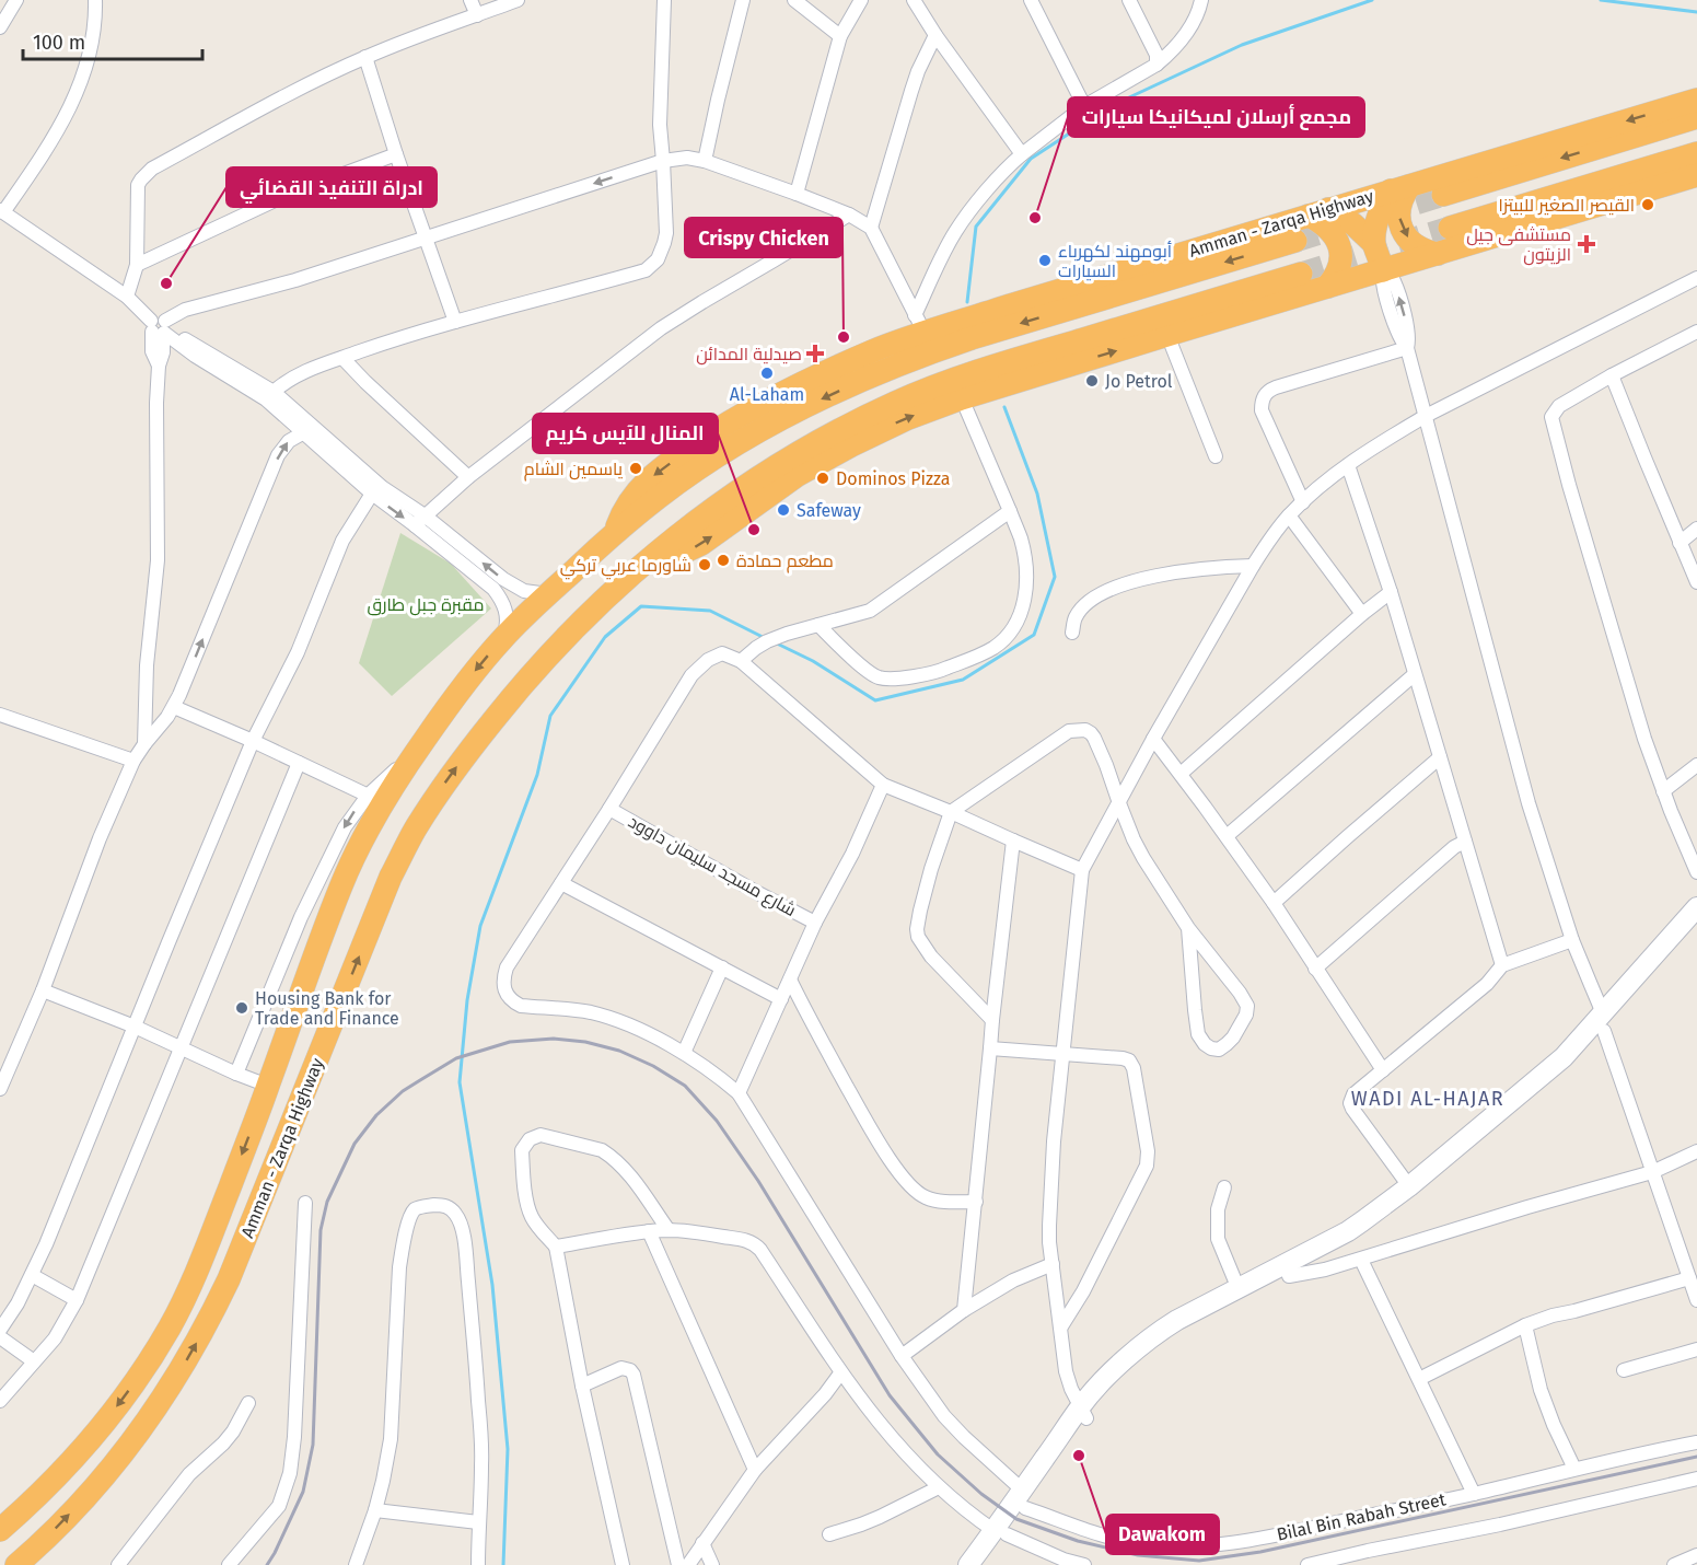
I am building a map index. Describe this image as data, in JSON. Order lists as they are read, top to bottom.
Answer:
{
  "streets": {
    "highway": ["Amman - Zarqa Highway"],
    "street": ["شارع مسجد سليمان داوود", "Bilal Bin Rabah Street"]
  },
  "districts": ["WADI AL-HAJAR"],
  "parks": ["مقبرة جبل طارق"],
  "places": {
    "other": [
      "القيصر الصغير للبيتزا",
      "مجمع أرسلان لميكانيكا سيارات",
      "أبومهند لكهرباء السيارات",
      "ادراة التنفيذ القضائي",
      "Crispy Chicken",
      "Al-Laham",
      "Jo Petrol",
      "ياسمين الشام",
      "Dominos Pizza",
      "Safeway",
      "المنال للآيس كريم",
      "مطعم حمادة",
      "شاورما عربي تركي",
      "Housing Bank for Trade and Finance",
      "Dawakom"
    ],
    "health": ["مستشفى جيل الزيتون", "صيدلية المدائن"]
  },
  "scale_bar": "100 m"
}
